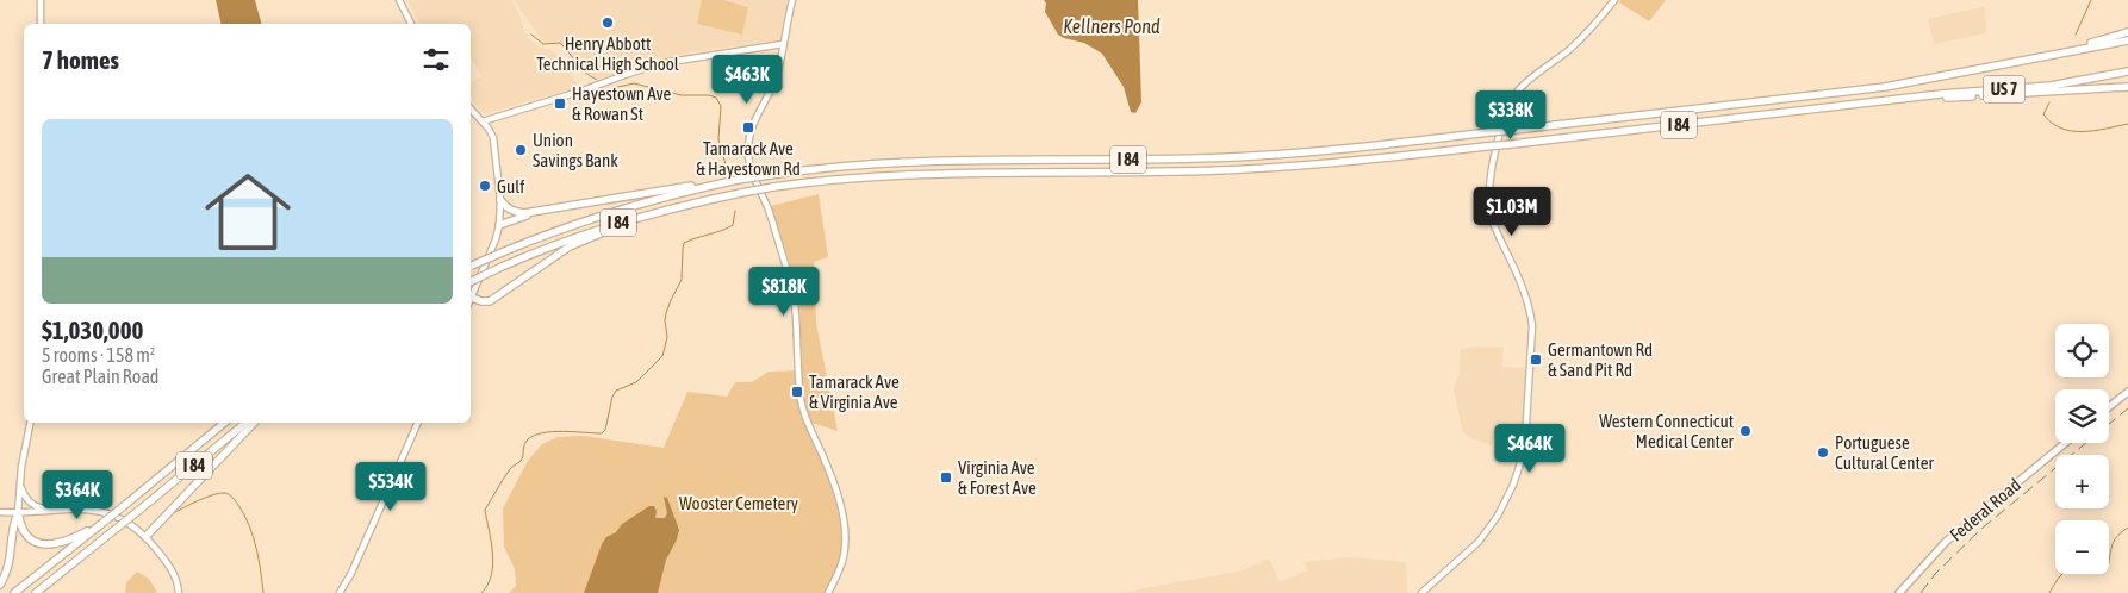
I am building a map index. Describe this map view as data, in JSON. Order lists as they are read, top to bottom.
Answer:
{
  "streets": {
    "highway": ["US 7", "I 84"],
    "main road": ["Federal Road"]
  },
  "crossings": [
    ["US 7", "I 84"]
  ],
  "water": ["Kellners Pond"],
  "parks": ["Wooster Cemetery"],
  "places": {
    "other": [
      "Henry Abbott Technical High School",
      "Union Savings Bank",
      "Gulf",
      "Western Connecticut Medical Center",
      "Portuguese Cultural Center"
    ],
    "transit": [
      "Hayestown Ave & Rowan St",
      "Tamarack Ave & Hayestown Rd",
      "Germantown Rd & Sand Pit Rd",
      "Tamarack Ave & Virginia Ave",
      "Virginia Ave & Forest Ave"
    ]
  },
  "page": {
    "heading": "7 homes",
    "price": [
      "$463K",
      "$338K",
      "$1.03M",
      "$818K",
      "$464K",
      "$534K",
      "$364K"
    ],
    "list": [
      {
        "name": "$1,030,000",
        "note": "5 rooms · 158 m² · Great Plain Road"
      }
    ],
    "map_buttons": ["+", "−"]
  }
}
